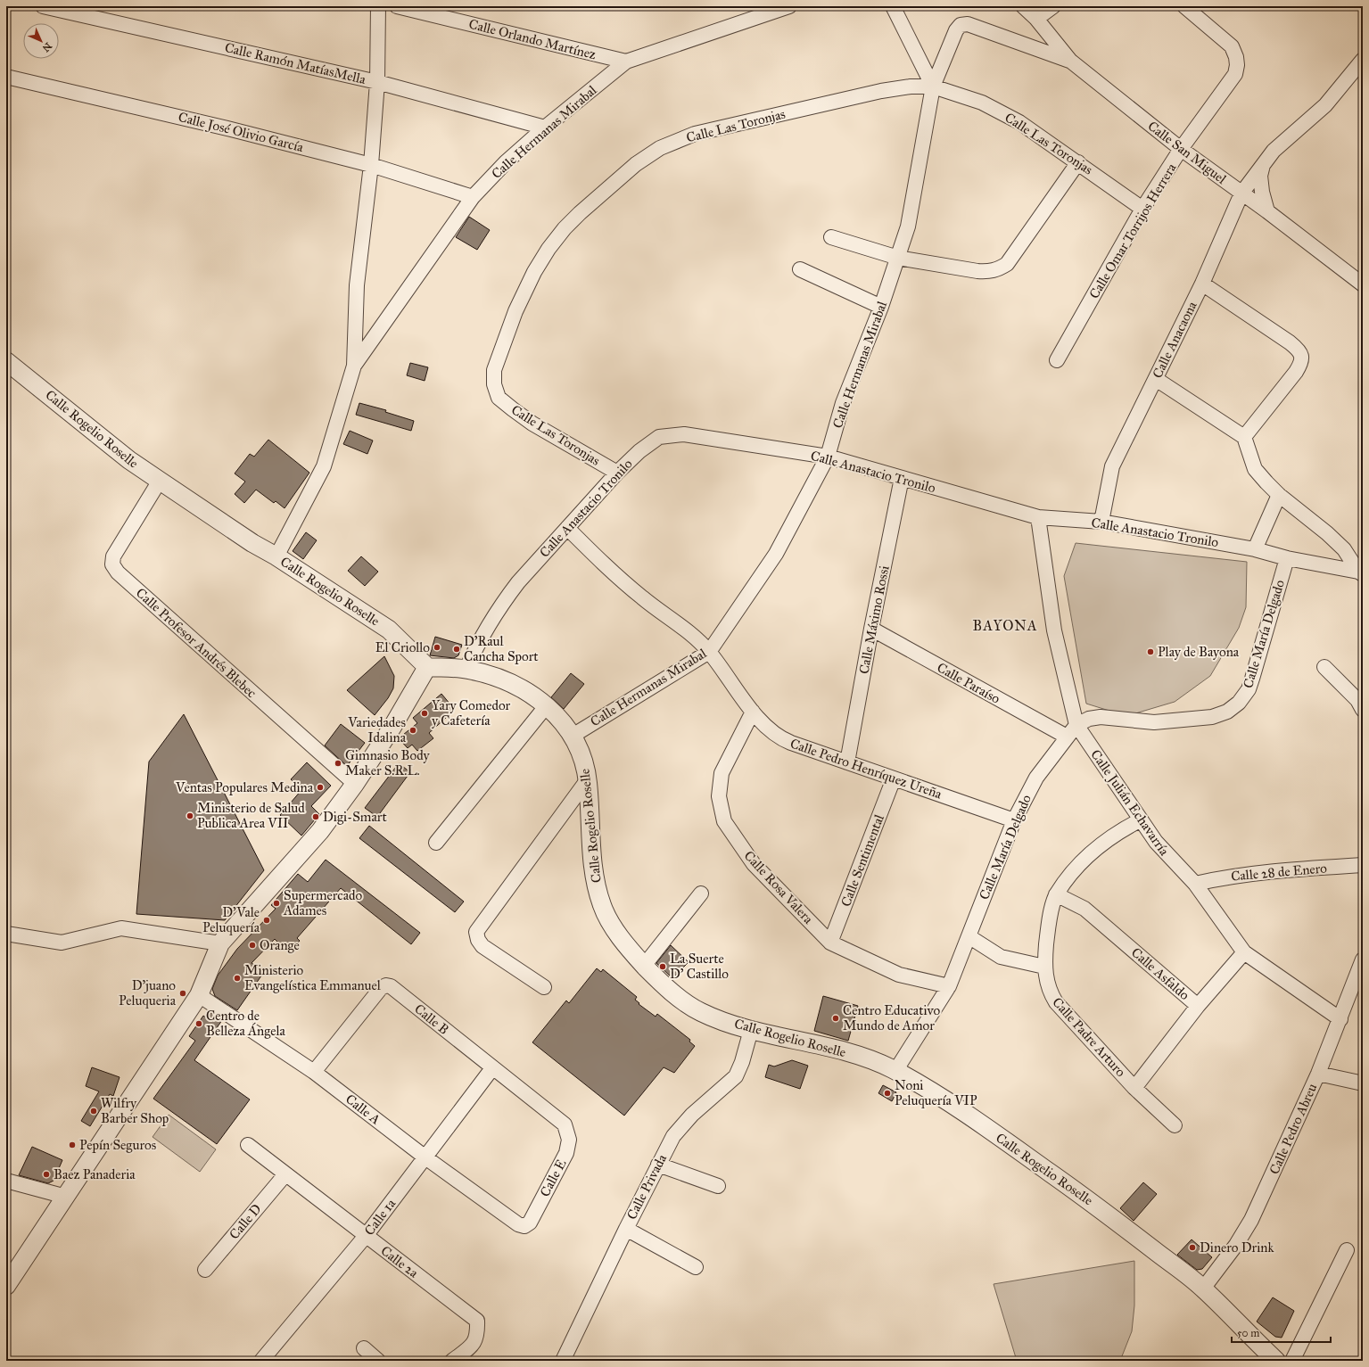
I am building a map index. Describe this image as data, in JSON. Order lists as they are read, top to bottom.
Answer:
{
  "streets": {
    "street": [
      "Calle Orlando Martínez",
      "Calle Ramón MatíasMella",
      "Calle Las Toronjas",
      "Calle José Olivio García",
      "Calle Hermanas Mirabal",
      "Calle San Miguel",
      "Calle Omar Torrijos Herrera",
      "Calle Anacaona",
      "Calle Rogelio Roselle",
      "Calle Anastacio Tronilo",
      "Calle Máximo Rossi",
      "Calle María Delgado",
      "Calle Profesor Andrés Blebec",
      "Calle Paraíso",
      "Calle Pedro Henríquez Ureña",
      "Calle Julián Echavarría",
      "Calle Sentimental",
      "Calle 28 de Enero",
      "Calle Rosa Valera",
      "Calle Asfaldo",
      "Calle B",
      "Calle Padre Arturo",
      "Calle A",
      "Calle Pedro Abreu",
      "Calle E",
      "Calle Privada",
      "Calle 1a",
      "Calle D",
      "Calle 2a"
    ]
  },
  "crossings": [
    ["Calle Orlando Martínez", "Calle Hermanas Mirabal"],
    ["Calle Ramón MatíasMella", "Calle Hermanas Mirabal"],
    ["Calle Las Toronjas", "Calle Hermanas Mirabal"],
    ["Calle Las Toronjas", "Calle Omar Torrijos Herrera"],
    ["Calle Las Toronjas", "Calle Anastacio Tronilo"],
    ["Calle José Olivio García", "Calle Hermanas Mirabal"],
    ["Calle Hermanas Mirabal", "Calle San Miguel"],
    ["Calle Hermanas Mirabal", "Calle Rogelio Roselle"],
    ["Calle Hermanas Mirabal", "Calle Anastacio Tronilo"],
    ["Calle Hermanas Mirabal", "Calle Pedro Henríquez Ureña"],
    ["Calle San Miguel", "Calle Omar Torrijos Herrera"],
    ["Calle San Miguel", "Calle Anacaona"],
    ["Calle Anacaona", "Calle Anastacio Tronilo"],
    ["Calle Rogelio Roselle", "Calle Anastacio Tronilo"],
    ["Calle Rogelio Roselle", "Calle María Delgado"],
    ["Calle Rogelio Roselle", "Calle Profesor Andrés Blebec"],
    ["Calle Rogelio Roselle", "Calle Pedro Abreu"],
    ["Calle Rogelio Roselle", "Calle Privada"],
    ["Calle Anastacio Tronilo", "Calle Máximo Rossi"],
    ["Calle Anastacio Tronilo", "Calle María Delgado"],
    ["Calle Anastacio Tronilo", "Calle Pedro Henríquez Ureña"],
    ["Calle Anastacio Tronilo", "Calle Julián Echavarría"],
    ["Calle Máximo Rossi", "Calle Paraíso"],
    ["Calle Máximo Rossi", "Calle Pedro Henríquez Ureña"],
    ["Calle María Delgado", "Calle Paraíso"],
    ["Calle María Delgado", "Calle Pedro Henríquez Ureña"],
    ["Calle María Delgado", "Calle Julián Echavarría"],
    ["Calle María Delgado", "Calle Rosa Valera"],
    ["Calle Pedro Henríquez Ureña", "Calle Sentimental"],
    ["Calle Pedro Henríquez Ureña", "Calle Rosa Valera"],
    ["Calle Julián Echavarría", "Calle 28 de Enero"],
    ["Calle Julián Echavarría", "Calle Padre Arturo"],
    ["Calle Julián Echavarría", "Calle Pedro Abreu"],
    ["Calle Sentimental", "Calle Rosa Valera"],
    ["Calle Asfaldo", "Calle Padre Arturo"],
    ["Calle B", "Calle A"],
    ["Calle B", "Calle E"],
    ["Calle B", "Calle 1a"],
    ["Calle A", "Calle E"],
    ["Calle A", "Calle 1a"],
    ["Calle 1a", "Calle 2a"],
    ["Calle D", "Calle 2a"]
  ],
  "districts": ["BAYONA"],
  "places": [
    "El Criollo",
    "D'Raul Cancha Sport",
    "Play de Bayona",
    "Yary Comedor y Cafetería",
    "Variedades Idalina",
    "Gimnasio Body Maker S.R.L.",
    "Ventas Populares Medina",
    "Ministerio de Salud Publica Area VII",
    "Digi-Smart",
    "Supermercado Adames",
    "D'Vale Peluquería",
    "Orange",
    "La Suerte D' Castillo",
    "Ministerio Evangelística Emmanuel",
    "D'juano Peluqueria",
    "Centro Educativo Mundo de Amor",
    "Centro de Belleza Ángela",
    "Noni Peluquería VIP",
    "Wilfry Barber Shop",
    "Pepín Seguros",
    "Baez Panaderia",
    "Dinero Drink"
  ],
  "scale_bar": "50 m",
  "north": "bottom right"
}
